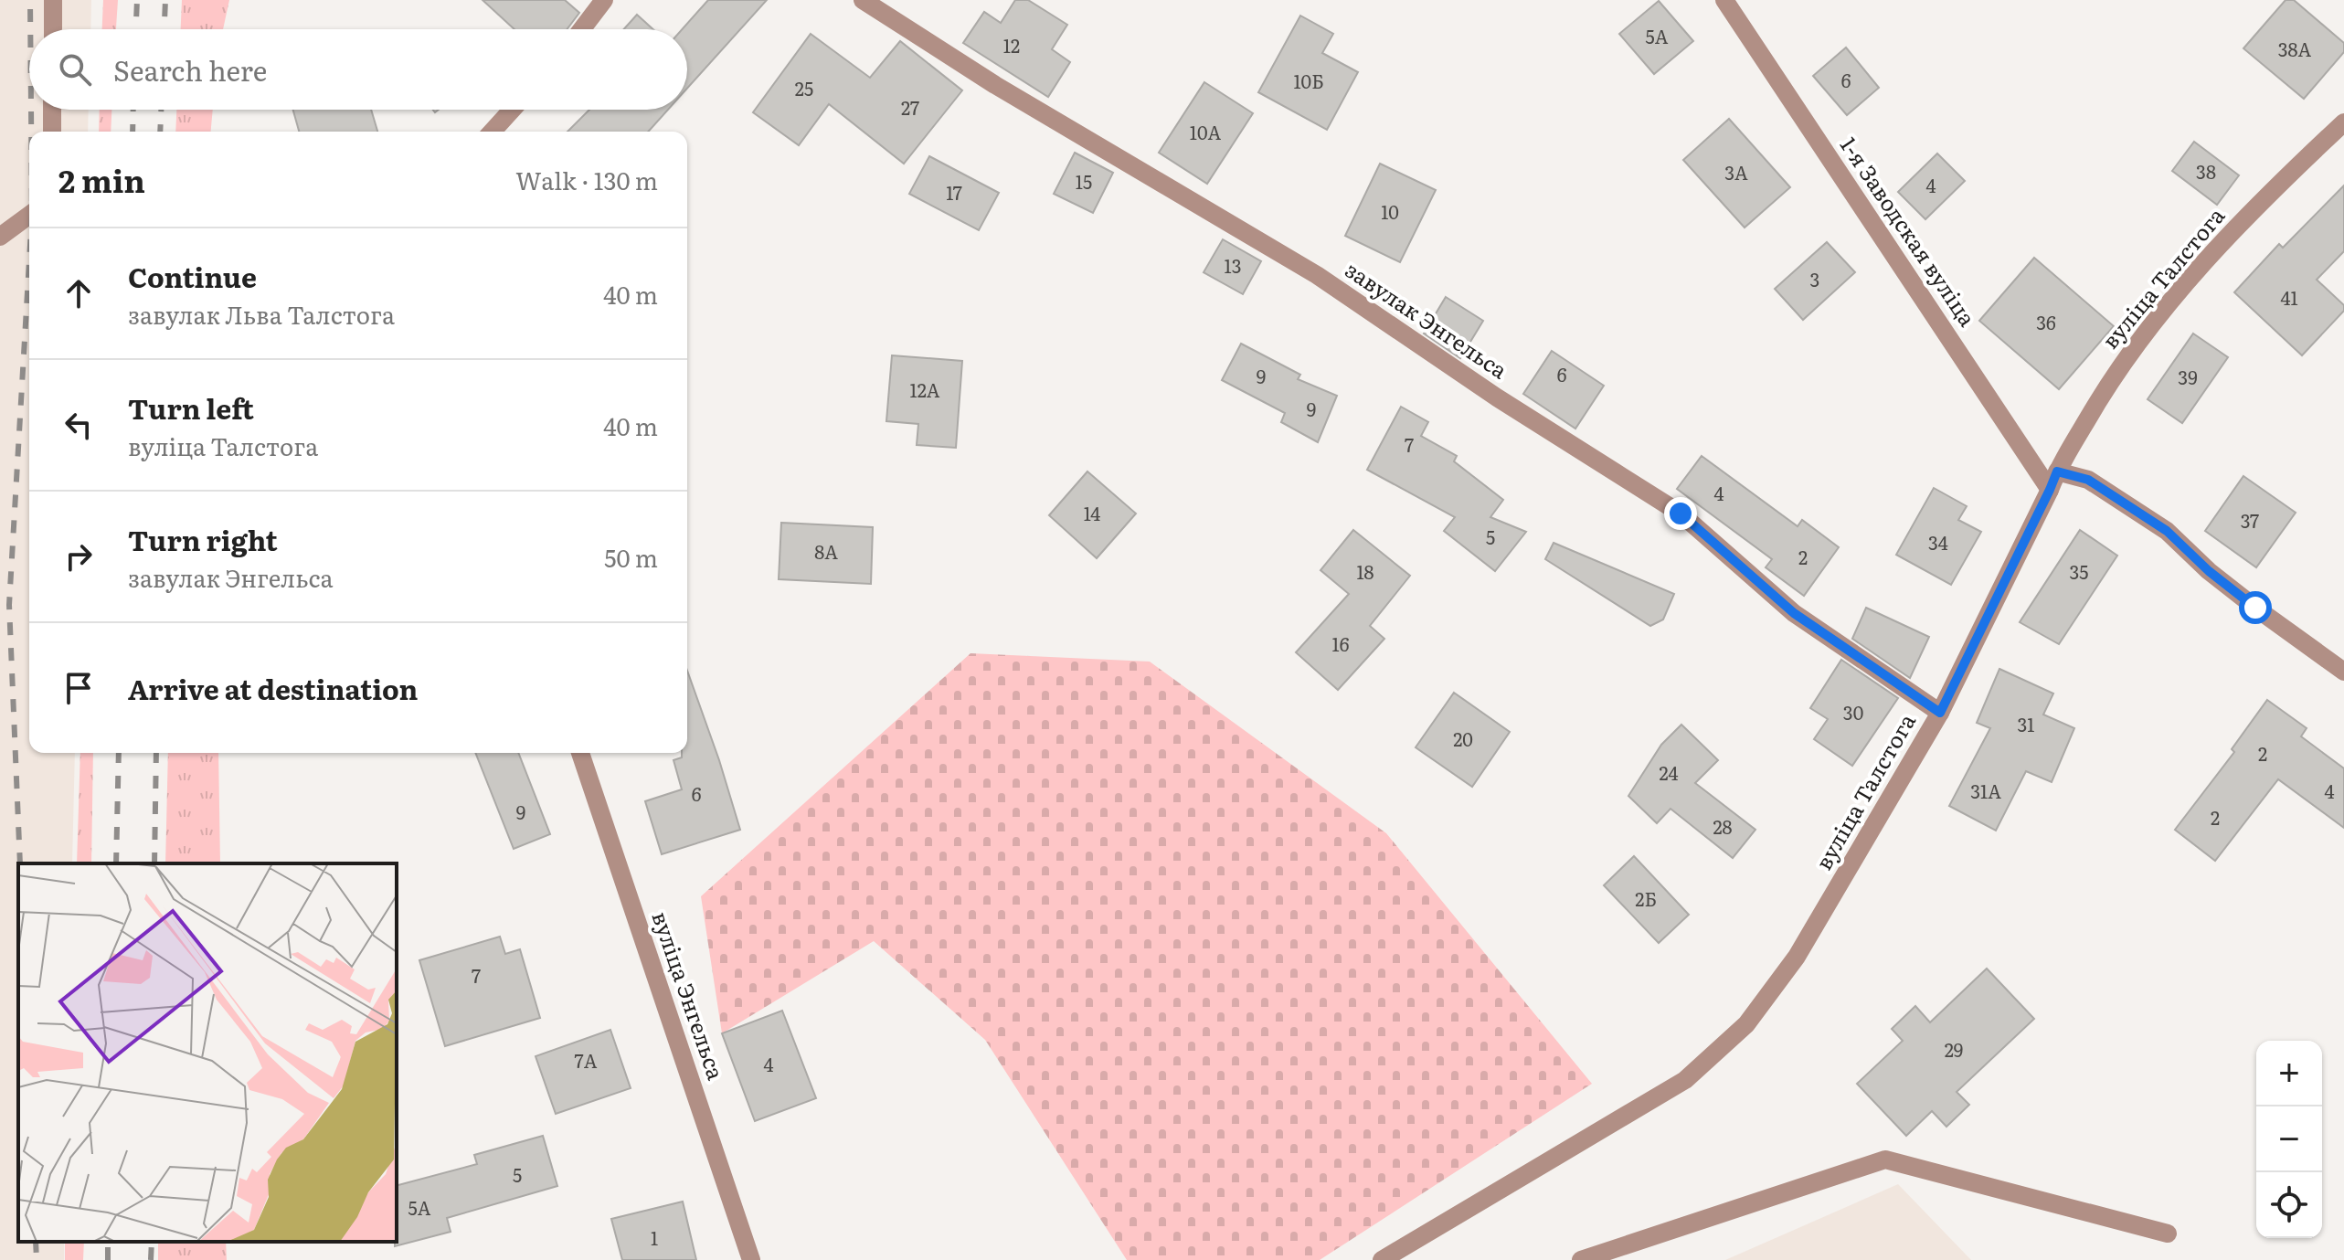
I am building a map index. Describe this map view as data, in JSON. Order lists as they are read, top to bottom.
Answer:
{
  "streets": {
    "street": [
      "1-я Заводская вуліца",
      "вуліца Талстога",
      "завулак Энгельса",
      "вуліца Энгельса"
    ]
  },
  "crossings": [
    ["1-я Заводская вуліца", "вуліца Талстога"],
    ["вуліца Талстога", "завулак Энгельса"]
  ],
  "house_numbers": [
    "5А",
    "12",
    "38А",
    "6",
    "10Б",
    "25",
    "27",
    "10А",
    "38",
    "3А",
    "15",
    "4",
    "17",
    "10",
    "13",
    "3",
    "41",
    "36",
    "6",
    "9",
    "39",
    "12А",
    "9",
    "7",
    "4",
    "14",
    "37",
    "5",
    "34",
    "8А",
    "2",
    "18",
    "35",
    "16",
    "30",
    "31",
    "20",
    "2",
    "24",
    "31А",
    "4",
    "6",
    "9",
    "2",
    "28",
    "2Б",
    "7",
    "29",
    "7А",
    "4",
    "5",
    "5А",
    "1"
  ],
  "page": {
    "search": "Search here",
    "heading": ["2 min", "Walk · 130 m"],
    "list": [
      ["Continue", "завулак Льва Талстога", "40 m"],
      ["Turn left", "вуліца Талстога", "40 m"],
      ["Turn right", "завулак Энгельса", "50 m"],
      "Arrive at destination"
    ],
    "map_buttons": ["+", "−"]
  }
}
